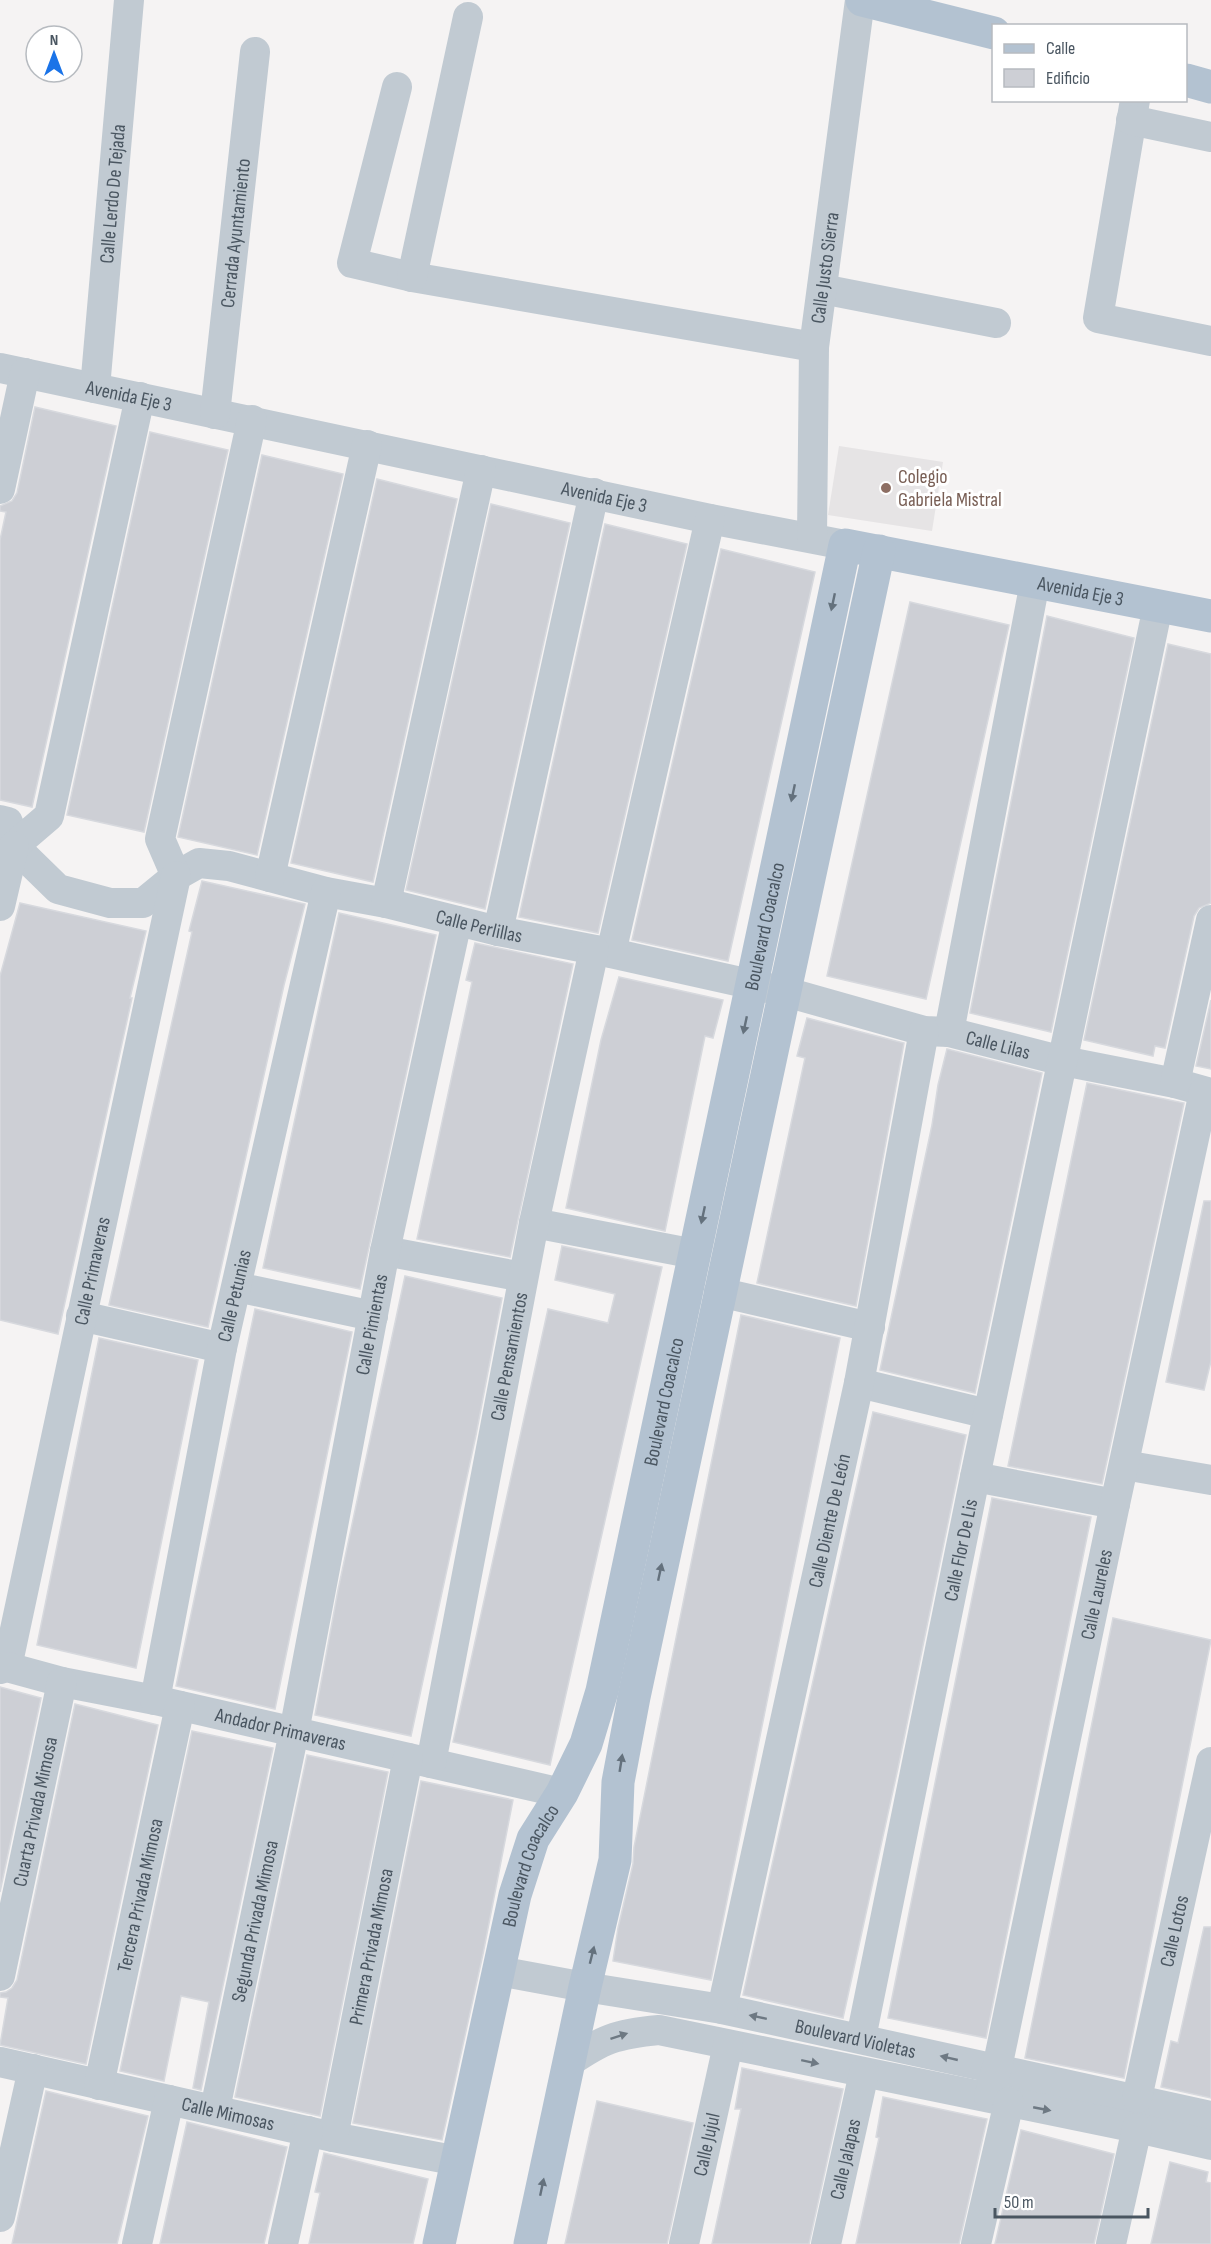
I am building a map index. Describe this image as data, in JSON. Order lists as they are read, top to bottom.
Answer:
{
  "streets": {
    "main road": ["Avenida Eje 3", "Boulevard Coacalco"],
    "street": [
      "Calle Lerdo De Tejada",
      "Cerrada Ayuntamiento",
      "Calle Justo Sierra",
      "Calle Perlillas",
      "Calle Lilas",
      "Calle Primaveras",
      "Calle Petunias",
      "Calle Pimientas",
      "Calle Pensamientos",
      "Calle Diente De León",
      "Calle Flor De Lis",
      "Calle Laureles",
      "Andador Primaveras",
      "Cuarta Privada Mimosa",
      "Tercera Privada Mimosa",
      "Segunda Privada Mimosa",
      "Calle Lotos",
      "Primera Privada Mimosa",
      "Boulevard Violetas",
      "Calle Mimosas",
      "Calle Jujul",
      "Calle Jalapas"
    ]
  },
  "crossings": [
    ["Calle Lerdo De Tejada", "Avenida Eje 3"],
    ["Cerrada Ayuntamiento", "Avenida Eje 3"],
    ["Calle Justo Sierra", "Avenida Eje 3"],
    ["Avenida Eje 3", "Boulevard Coacalco"],
    ["Avenida Eje 3", "Calle Pensamientos"],
    ["Avenida Eje 3", "Calle Diente De León"],
    ["Avenida Eje 3", "Calle Flor De Lis"],
    ["Calle Perlillas", "Boulevard Coacalco"],
    ["Calle Perlillas", "Calle Lilas"],
    ["Calle Perlillas", "Calle Primaveras"],
    ["Calle Perlillas", "Calle Petunias"],
    ["Calle Perlillas", "Calle Pimientas"],
    ["Calle Perlillas", "Calle Pensamientos"],
    ["Boulevard Coacalco", "Calle Lilas"],
    ["Boulevard Coacalco", "Andador Primaveras"],
    ["Boulevard Coacalco", "Boulevard Violetas"],
    ["Boulevard Coacalco", "Calle Mimosas"],
    ["Calle Lilas", "Calle Diente De León"],
    ["Calle Lilas", "Calle Flor De Lis"],
    ["Calle Lilas", "Calle Laureles"],
    ["Calle Primaveras", "Andador Primaveras"],
    ["Calle Petunias", "Andador Primaveras"],
    ["Calle Petunias", "Tercera Privada Mimosa"],
    ["Calle Pimientas", "Andador Primaveras"],
    ["Calle Pimientas", "Segunda Privada Mimosa"],
    ["Calle Pensamientos", "Andador Primaveras"],
    ["Calle Pensamientos", "Primera Privada Mimosa"],
    ["Calle Diente De León", "Boulevard Violetas"],
    ["Calle Flor De Lis", "Boulevard Violetas"],
    ["Calle Laureles", "Boulevard Violetas"],
    ["Andador Primaveras", "Cuarta Privada Mimosa"],
    ["Andador Primaveras", "Tercera Privada Mimosa"],
    ["Andador Primaveras", "Segunda Privada Mimosa"],
    ["Andador Primaveras", "Primera Privada Mimosa"],
    ["Tercera Privada Mimosa", "Calle Mimosas"],
    ["Segunda Privada Mimosa", "Calle Mimosas"],
    ["Calle Lotos", "Boulevard Violetas"],
    ["Primera Privada Mimosa", "Calle Mimosas"],
    ["Boulevard Violetas", "Calle Jujul"],
    ["Boulevard Violetas", "Calle Jalapas"]
  ],
  "places": ["Colegio Gabriela Mistral"],
  "legend": ["Calle", "Edificio"],
  "scale_bar": "50 m",
  "north": "top"
}
